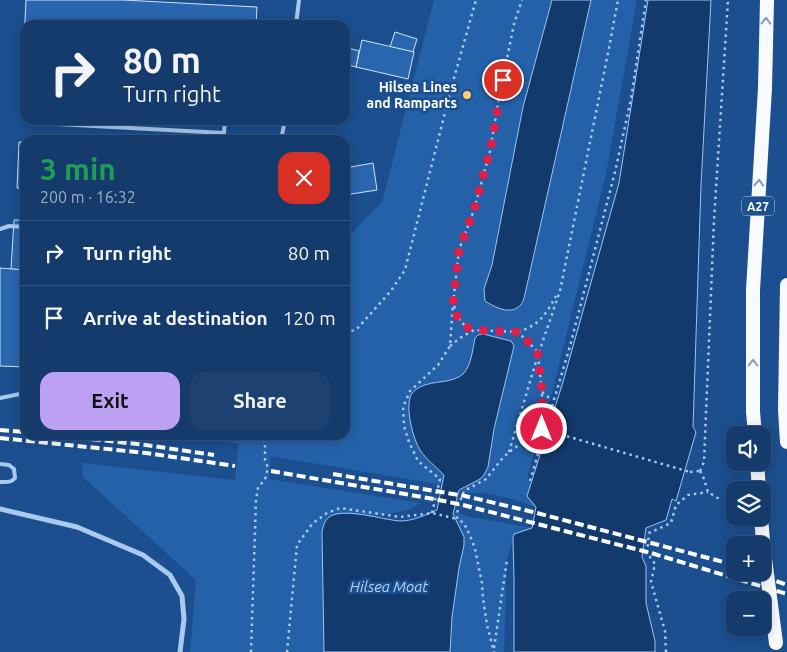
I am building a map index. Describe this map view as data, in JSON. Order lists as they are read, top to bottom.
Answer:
{
  "streets": {
    "highway": ["A27"]
  },
  "water": ["Hilsea Moat"],
  "places": ["Hilsea Lines and Ramparts"],
  "page": {
    "turn": ["80 m", "Turn right"],
    "heading": ["3 min", "200 m · 16:32"],
    "list": [
      {
        "name": "Turn right",
        "value": "80 m"
      },
      {
        "name": "Arrive at destination",
        "value": "120 m"
      }
    ],
    "buttons": ["Exit", "Share"],
    "map_buttons": ["+", "−"]
  }
}
